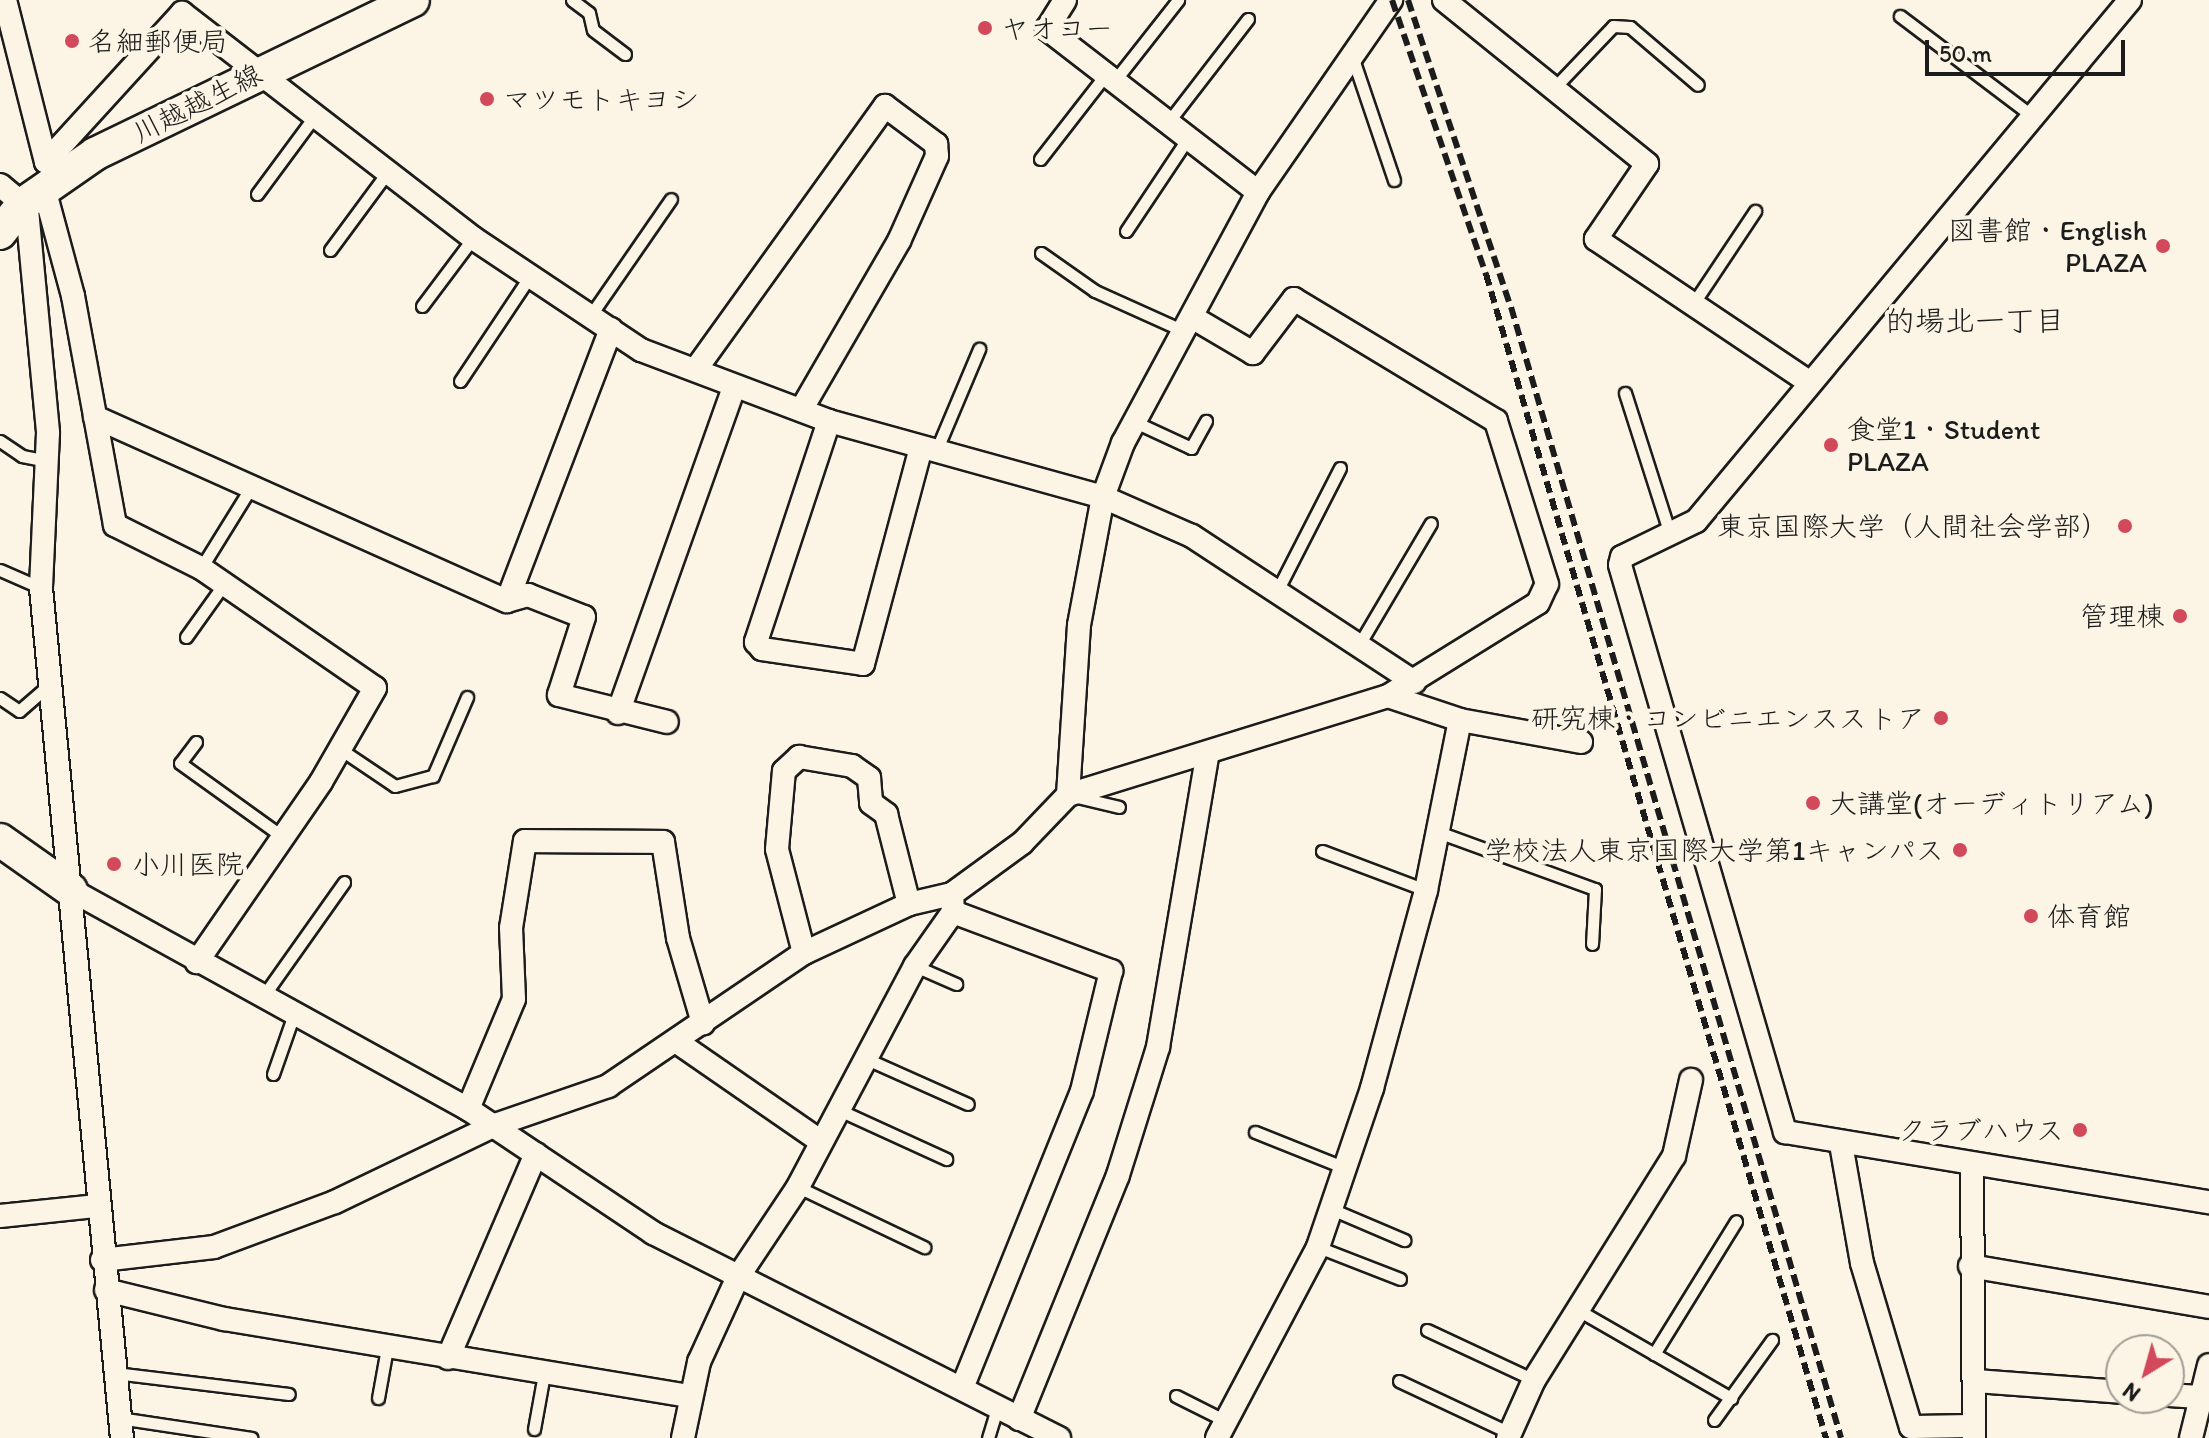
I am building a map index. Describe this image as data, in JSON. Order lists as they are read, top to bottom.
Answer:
{
  "streets": {
    "main road": ["川越越生線"]
  },
  "districts": ["的場北一丁目"],
  "places": [
    "ヤオコー",
    "名細郵便局",
    "マツモトキヨシ",
    "図書館・English PLAZA",
    "食堂1・Student PLAZA",
    "東京国際大学（人間社会学部）",
    "管理棟",
    "研究棟・コンビニエンスストア",
    "大講堂(オーディトリアム)",
    "学校法人東京国際大学第1キャンパス",
    "小川医院",
    "体育館",
    "クラブハウス"
  ],
  "scale_bar": "50 m",
  "north": "bottom left"
}
